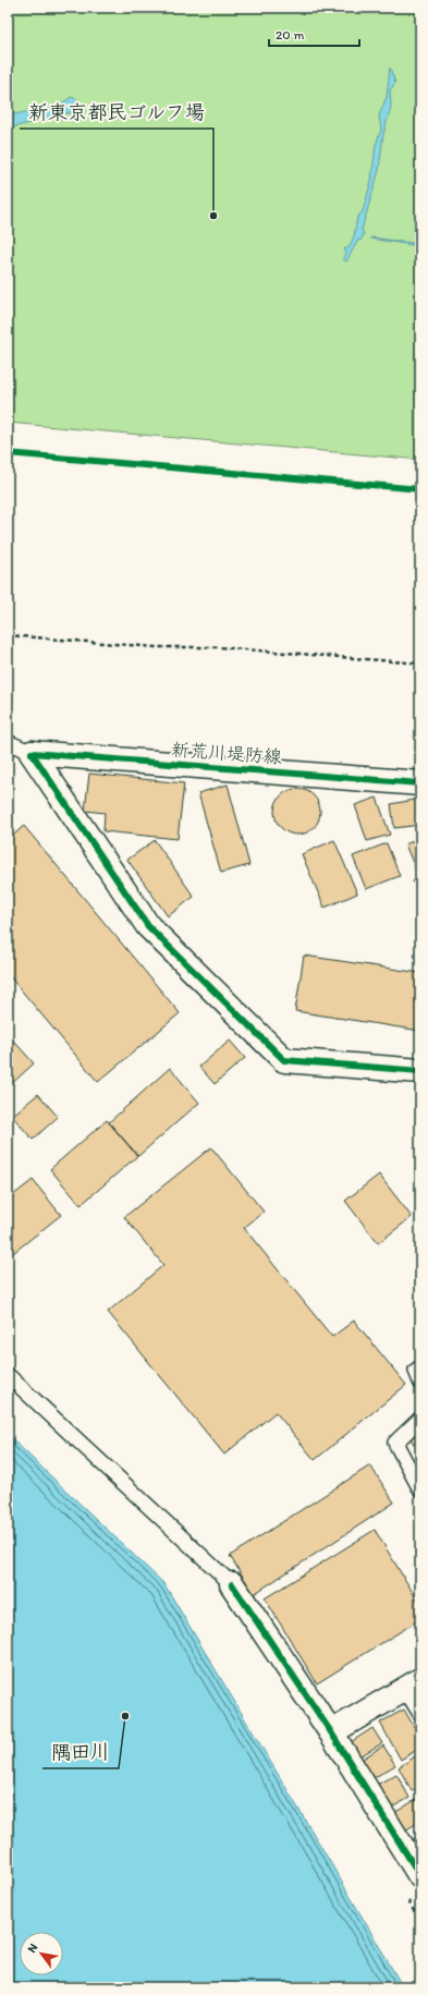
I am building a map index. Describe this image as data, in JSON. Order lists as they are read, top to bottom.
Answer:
{
  "streets": {
    "street": ["新荒川堤防線"]
  },
  "places": ["新東京都民ゴルフ場", "隅田川"],
  "scale_bar": "20 m",
  "north": "top left"
}
